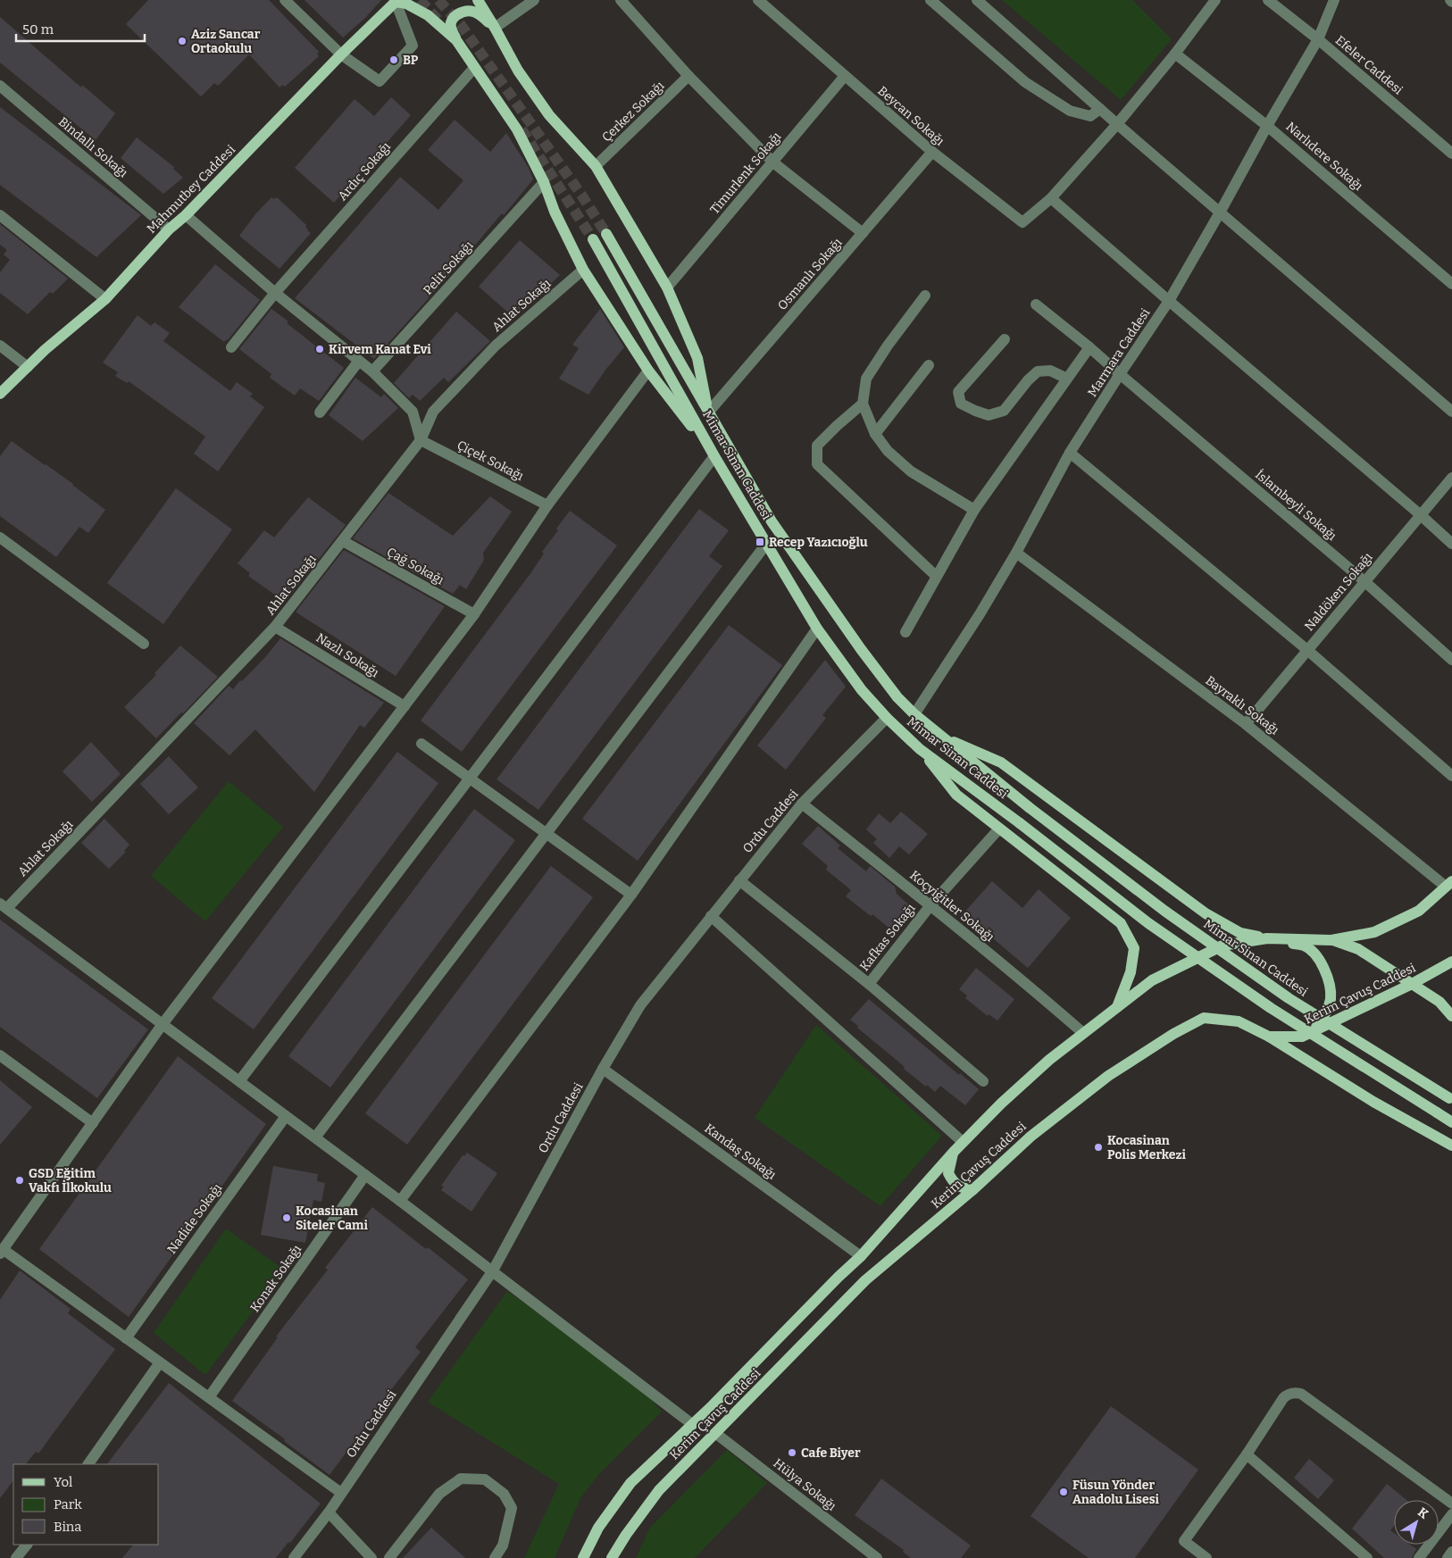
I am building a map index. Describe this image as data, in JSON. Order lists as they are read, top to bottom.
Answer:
{
  "streets": {
    "main road": ["Mahmutbey Caddesi", "Mimar Sinan Caddesi", "Kerim Çavuş Caddesi"],
    "street": [
      "Efeler Caddesi",
      "Çerkez Sokağı",
      "Beycan Sokağı",
      "Bindallı Sokağı",
      "Narlıdere Sokağı",
      "Ardıç Sokağı",
      "Timurlenk Sokağı",
      "Pelit Sokağı",
      "Osmanlı Sokağı",
      "Ahlat Sokağı",
      "Marmara Caddesi",
      "Çiçek Sokağı",
      "İslambeyli Sokağı",
      "Çağ Sokağı",
      "Naldöken Sokağı",
      "Nazlı Sokağı",
      "Bayraklı Sokağı",
      "Ordu Caddesi",
      "Koçyiğitler Sokağı",
      "Kafkas Sokağı",
      "Kandaş Sokağı",
      "Nadide Sokağı",
      "Konak Sokağı",
      "Hülya Sokağı"
    ]
  },
  "crossings": [
    ["Efeler Caddesi", "Marmara Caddesi"],
    ["Beycan Sokağı", "Timurlenk Sokağı"],
    ["Beycan Sokağı", "Osmanlı Sokağı"],
    ["Bindallı Sokağı", "Mahmutbey Caddesi"],
    ["Narlıdere Sokağı", "Marmara Caddesi"],
    ["Osmanlı Sokağı", "Mimar Sinan Caddesi"],
    ["Ahlat Sokağı", "Çiçek Sokağı"],
    ["Ahlat Sokağı", "Çağ Sokağı"],
    ["Ahlat Sokağı", "Nazlı Sokağı"],
    ["Marmara Caddesi", "Mimar Sinan Caddesi"],
    ["Marmara Caddesi", "İslambeyli Sokağı"],
    ["Marmara Caddesi", "Bayraklı Sokağı"],
    ["Mimar Sinan Caddesi", "Ordu Caddesi"],
    ["İslambeyli Sokağı", "Naldöken Sokağı"],
    ["Naldöken Sokağı", "Bayraklı Sokağı"],
    ["Ordu Caddesi", "Koçyiğitler Sokağı"],
    ["Ordu Caddesi", "Kandaş Sokağı"],
    ["Koçyiğitler Sokağı", "Kafkas Sokağı"],
    ["Koçyiğitler Sokağı", "Kerim Çavuş Caddesi"],
    ["Kerim Çavuş Caddesi", "Kandaş Sokağı"],
    ["Kerim Çavuş Caddesi", "Hülya Sokağı"]
  ],
  "places": {
    "other": [
      "Aziz Sancar Ortaokulu",
      "BP",
      "Kirvem Kanat Evi",
      "Kocasinan Polis Merkezi",
      "GSD Eğitim Vakfı İlkokulu",
      "Kocasinan Siteler Cami",
      "Cafe Biyer",
      "Füsun Yönder Anadolu Lisesi"
    ],
    "transit": ["Recep Yazıcıoğlu"]
  },
  "legend": ["Yol", "Park", "Bina"],
  "scale_bar": "50 m",
  "north": "top right"
}
